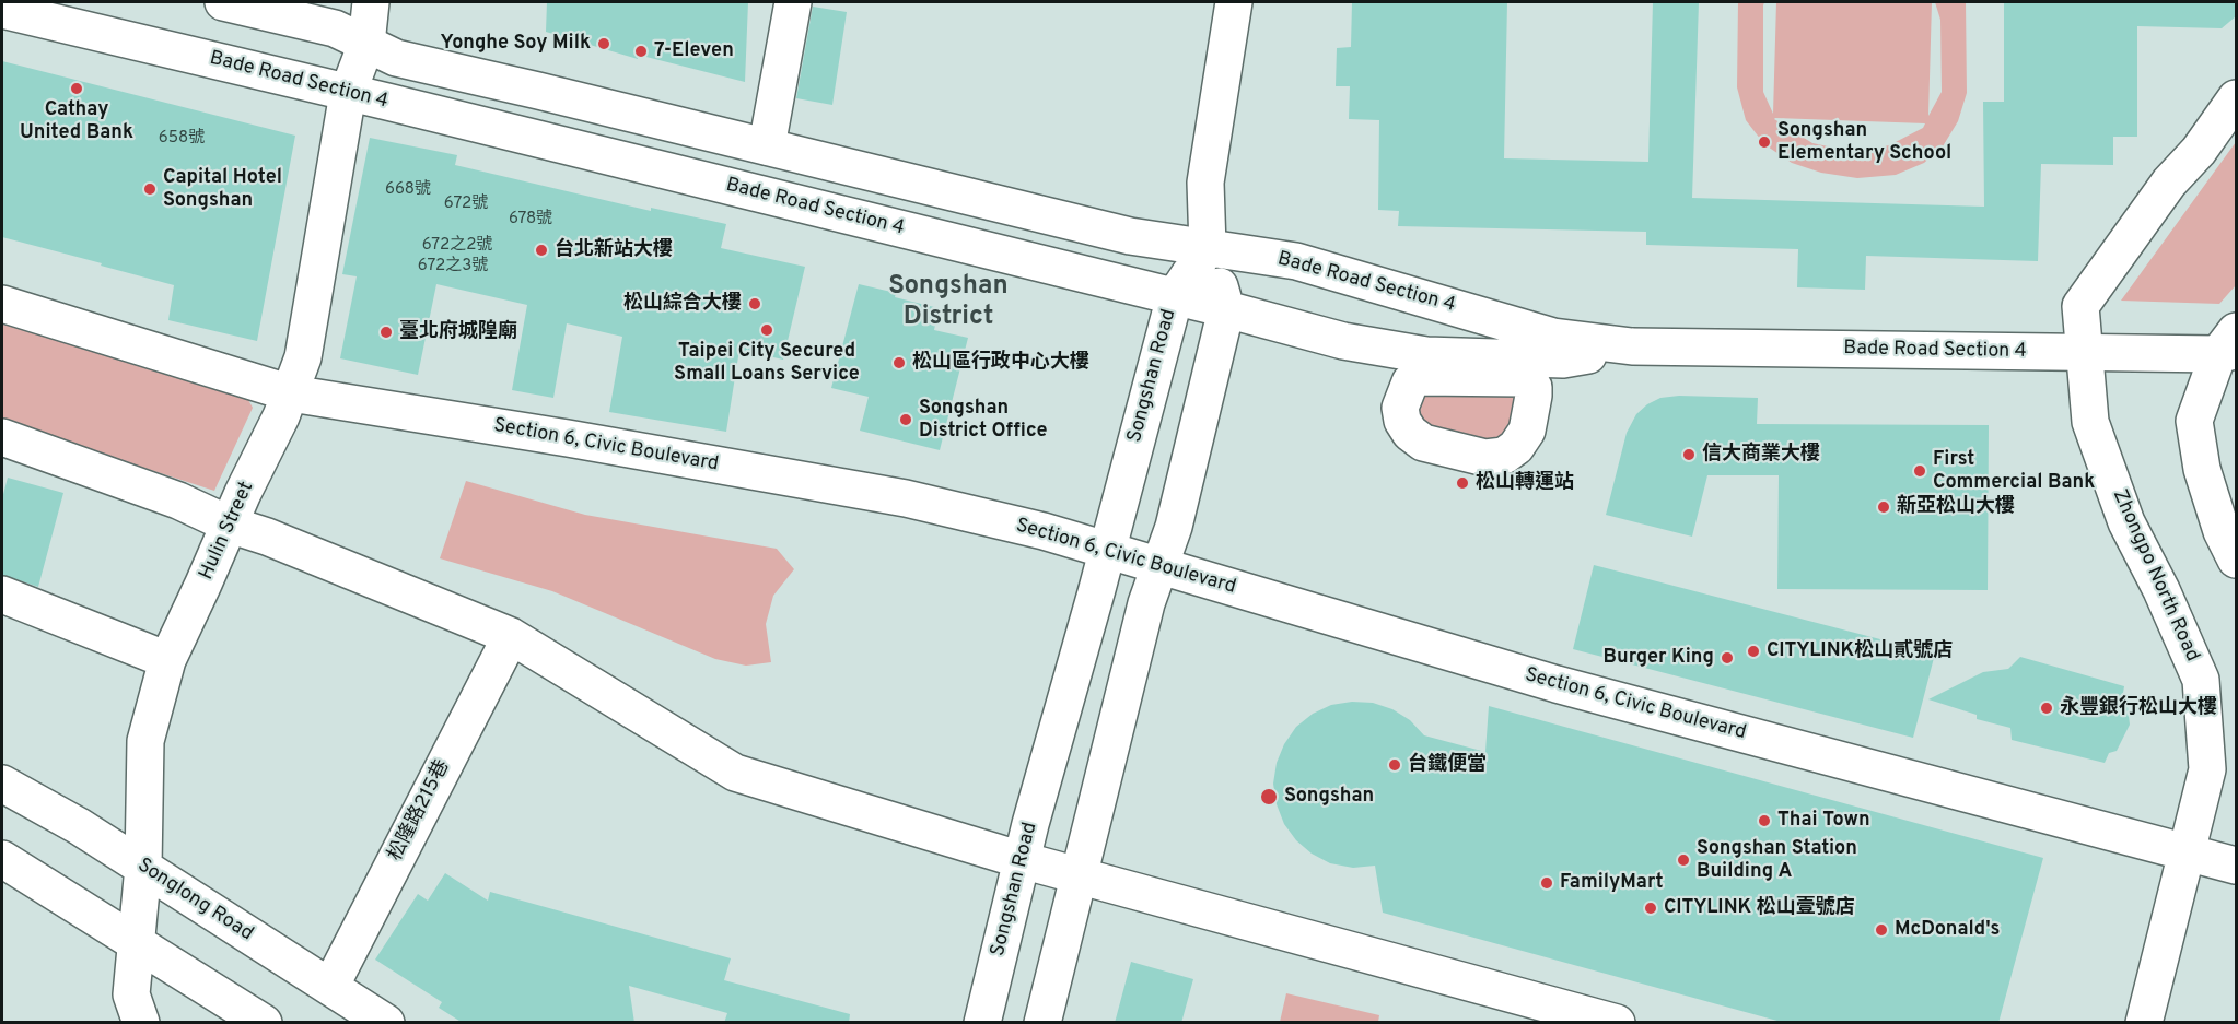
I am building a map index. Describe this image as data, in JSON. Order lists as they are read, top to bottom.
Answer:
{
  "streets": {
    "street": [
      "Bade Road Section 4",
      "Songshan Road",
      "Section 6, Civic Boulevard",
      "Hulin Street",
      "Zhongpo North Road",
      "松隆路215巷",
      "Songlong Road"
    ]
  },
  "crossings": [
    ["Bade Road Section 4", "Songshan Road"],
    ["Bade Road Section 4", "Hulin Street"],
    ["Bade Road Section 4", "Zhongpo North Road"],
    ["Songshan Road", "Section 6, Civic Boulevard"],
    ["Section 6, Civic Boulevard", "Hulin Street"],
    ["Section 6, Civic Boulevard", "Zhongpo North Road"],
    ["Hulin Street", "Songlong Road"],
    ["松隆路215巷", "Songlong Road"]
  ],
  "districts": ["Songshan District"],
  "places": [
    "Yonghe Soy Milk",
    "7-Eleven",
    "Cathay United Bank",
    "Songshan Elementary School",
    "Capital Hotel Songshan",
    "台北新站大樓",
    "松山綜合大樓",
    "Taipei City Secured Small Loans Service",
    "臺北府城隍廟",
    "松山區行政中心大樓",
    "Songshan District Office",
    "信大商業大樓",
    "First Commercial Bank",
    "松山轉運站",
    "新亞松山大樓",
    "CITYLINK松山貳號店",
    "Burger King",
    "永豐銀行松山大樓",
    "台鐵便當",
    "Songshan",
    "Thai Town",
    "Songshan Station Building A",
    "FamilyMart",
    "CITYLINK 松山壹號店",
    "McDonald's"
  ],
  "house_numbers": [
    "658號",
    "668號",
    "672號",
    "678號",
    "672之2號",
    "672之3號"
  ]
}
